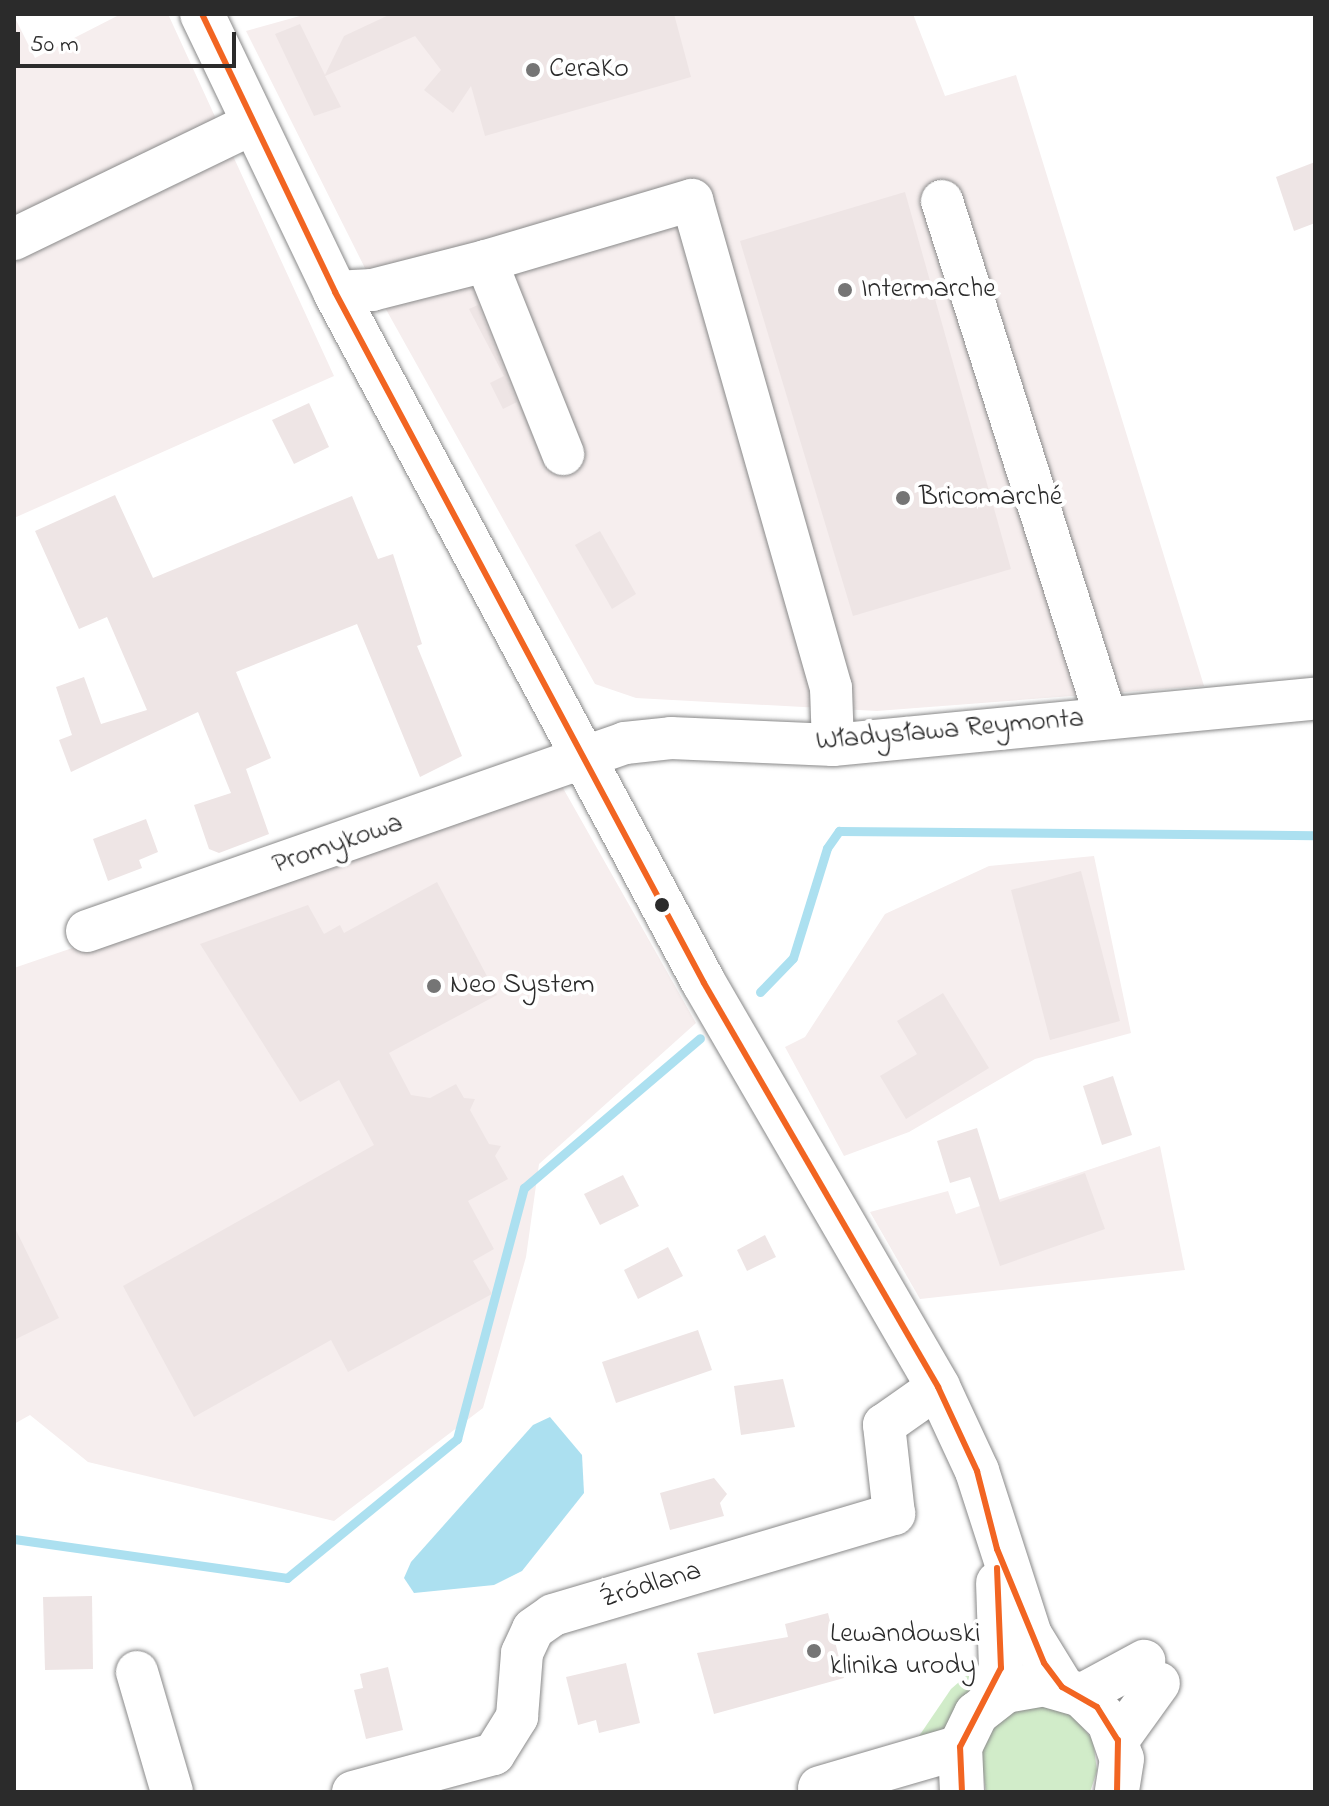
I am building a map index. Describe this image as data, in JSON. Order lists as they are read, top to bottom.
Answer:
{
  "streets": {
    "street": ["Władysława Reymonta", "Promykowa", "Źródlana"]
  },
  "crossings": [
    ["Władysława Reymonta", "Promykowa"]
  ],
  "places": [
    "CeraKo",
    "Intermarche",
    "Bricomarché",
    "Neo System",
    "Lewandowski klinika urody"
  ],
  "scale_bar": "50 m"
}
